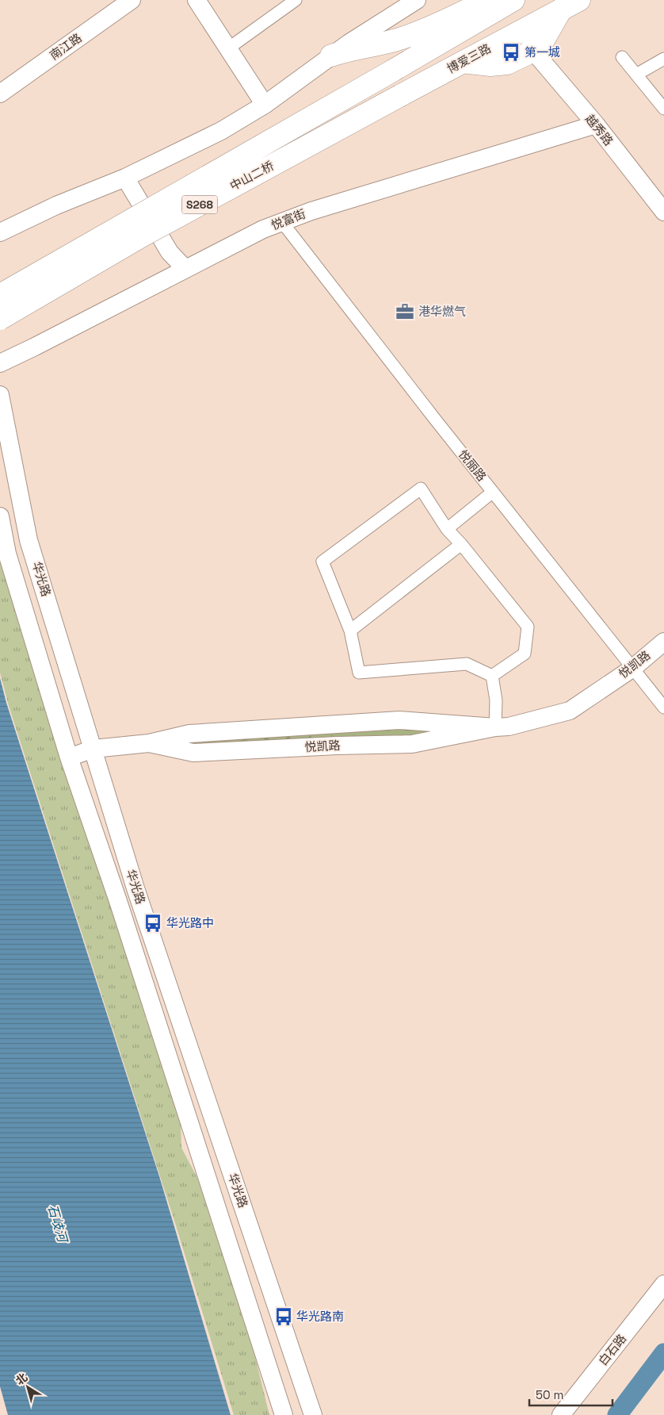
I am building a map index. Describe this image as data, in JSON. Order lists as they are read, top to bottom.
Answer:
{
  "streets": {
    "highway": ["博爱三路", "中山二桥", "S268"],
    "street": [
      "南江路",
      "越秀路",
      "悦富街",
      "悦丽路",
      "华光路",
      "悦凯路",
      "白石路"
    ]
  },
  "crossings": [
    ["博爱三路", "中山二桥"],
    ["越秀路", "悦富街"],
    ["中山二桥", "S268"],
    ["悦富街", "悦丽路"],
    ["悦丽路", "悦凯路"],
    ["华光路", "悦凯路"]
  ],
  "water": ["石岐河"],
  "places": {
    "bus stop": ["第一城", "华光路中", "华光路南"],
    "office": ["港华燃气"]
  },
  "scale_bar": "50 m",
  "north": "top left"
}
